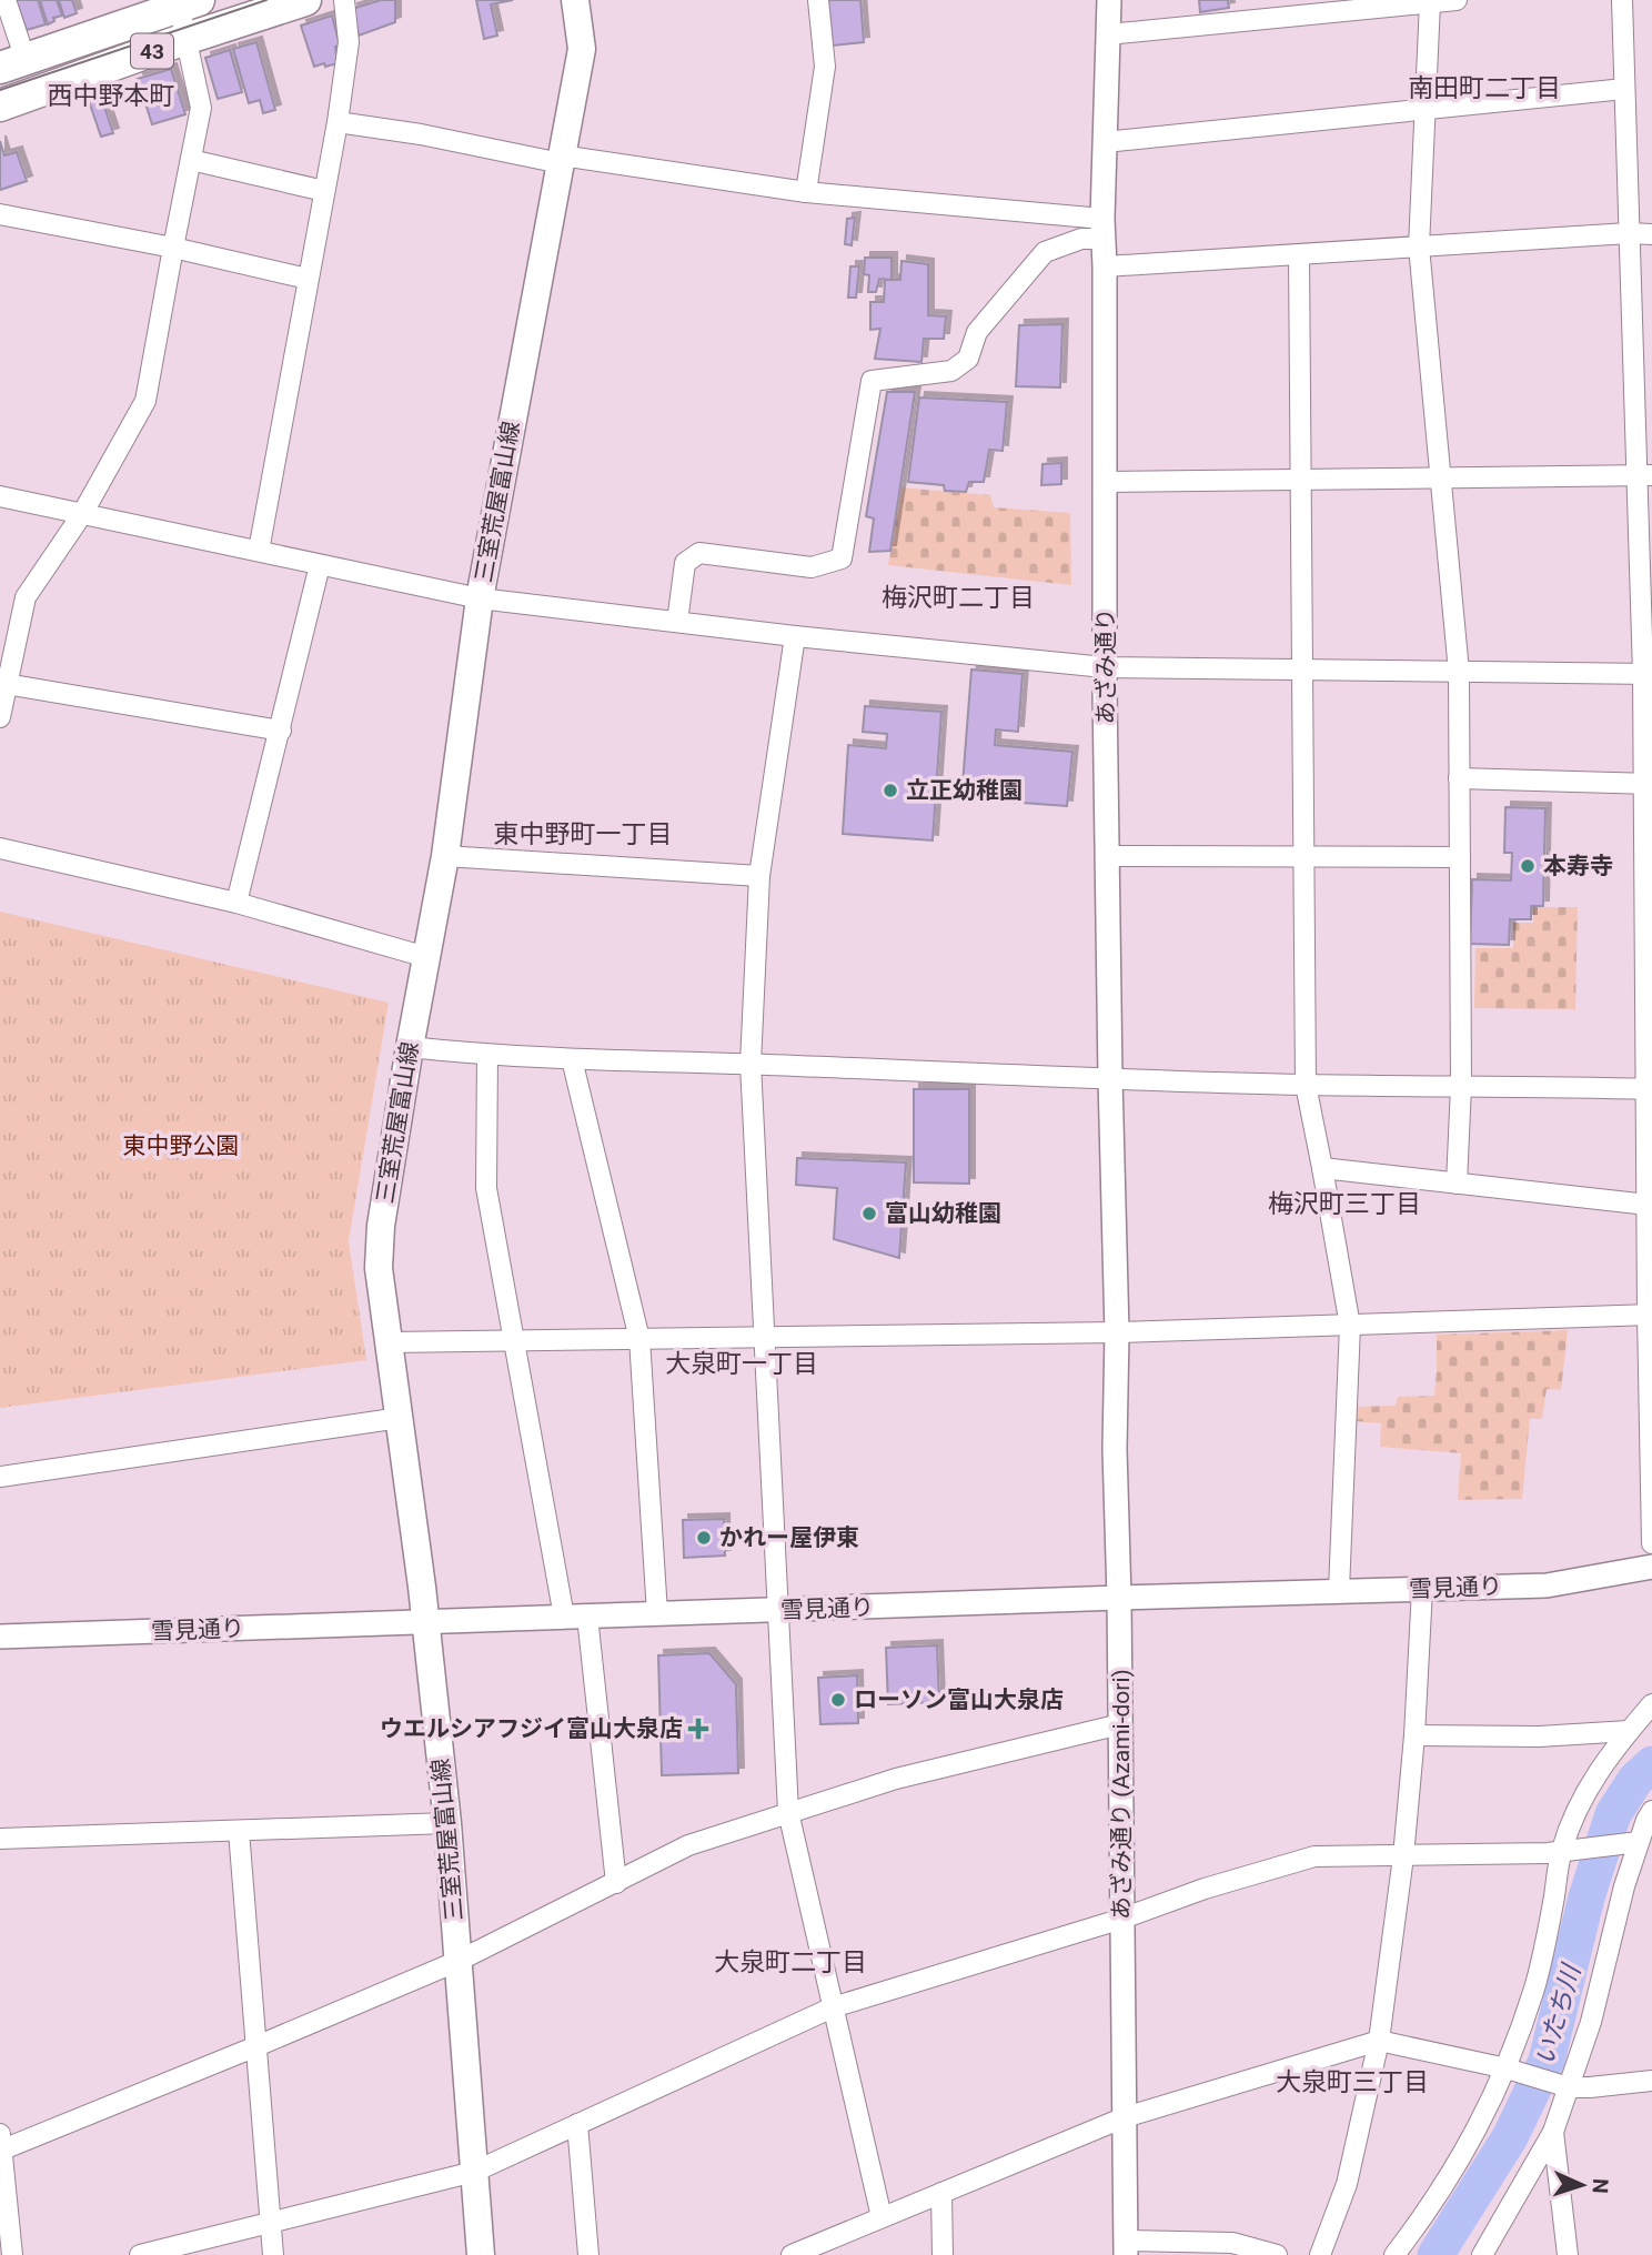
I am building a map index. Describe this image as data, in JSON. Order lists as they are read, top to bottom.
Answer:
{
  "streets": {
    "main road": ["43", "三室荒屋富山線"],
    "street": ["あざみ通り", "雪見通り", "あざみ通り (Azami-dori)"]
  },
  "crossings": [
    ["三室荒屋富山線", "雪見通り"],
    ["あざみ通り", "あざみ通り (Azami-dori)"],
    ["雪見通り", "あざみ通り (Azami-dori)"]
  ],
  "districts": [
    "南田町二丁目",
    "西中野本町",
    "梅沢町二丁目",
    "東中野町一丁目",
    "梅沢町三丁目",
    "大泉町一丁目",
    "大泉町二丁目",
    "大泉町三丁目"
  ],
  "water": ["いたち川"],
  "parks": ["東中野公園"],
  "places": {
    "other": [
      "立正幼稚園",
      "本寿寺",
      "富山幼稚園",
      "かれー屋伊東",
      "ローソン富山大泉店"
    ],
    "health": ["ウエルシアフジイ富山大泉店"]
  },
  "north": "right"
}
